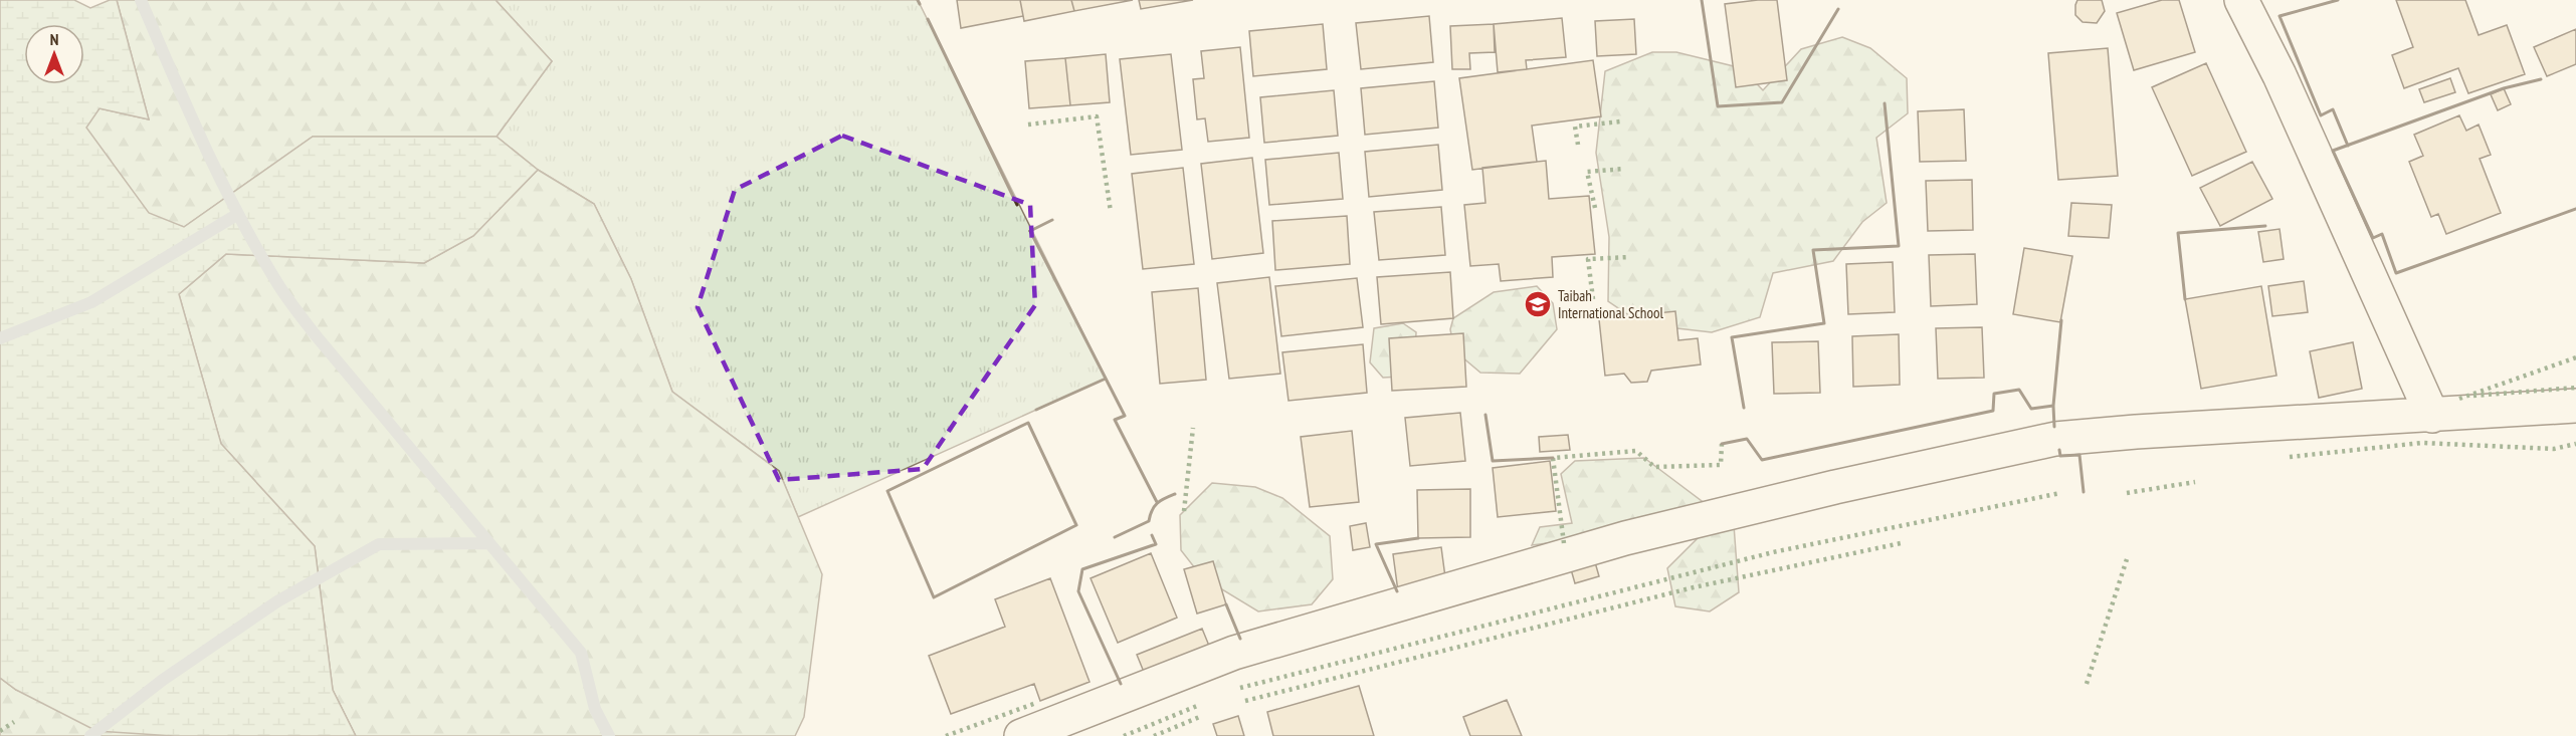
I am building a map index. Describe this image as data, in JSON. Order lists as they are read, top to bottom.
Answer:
{
  "places": {
    "school or university": ["Taibah International School"]
  },
  "north": "top"
}
